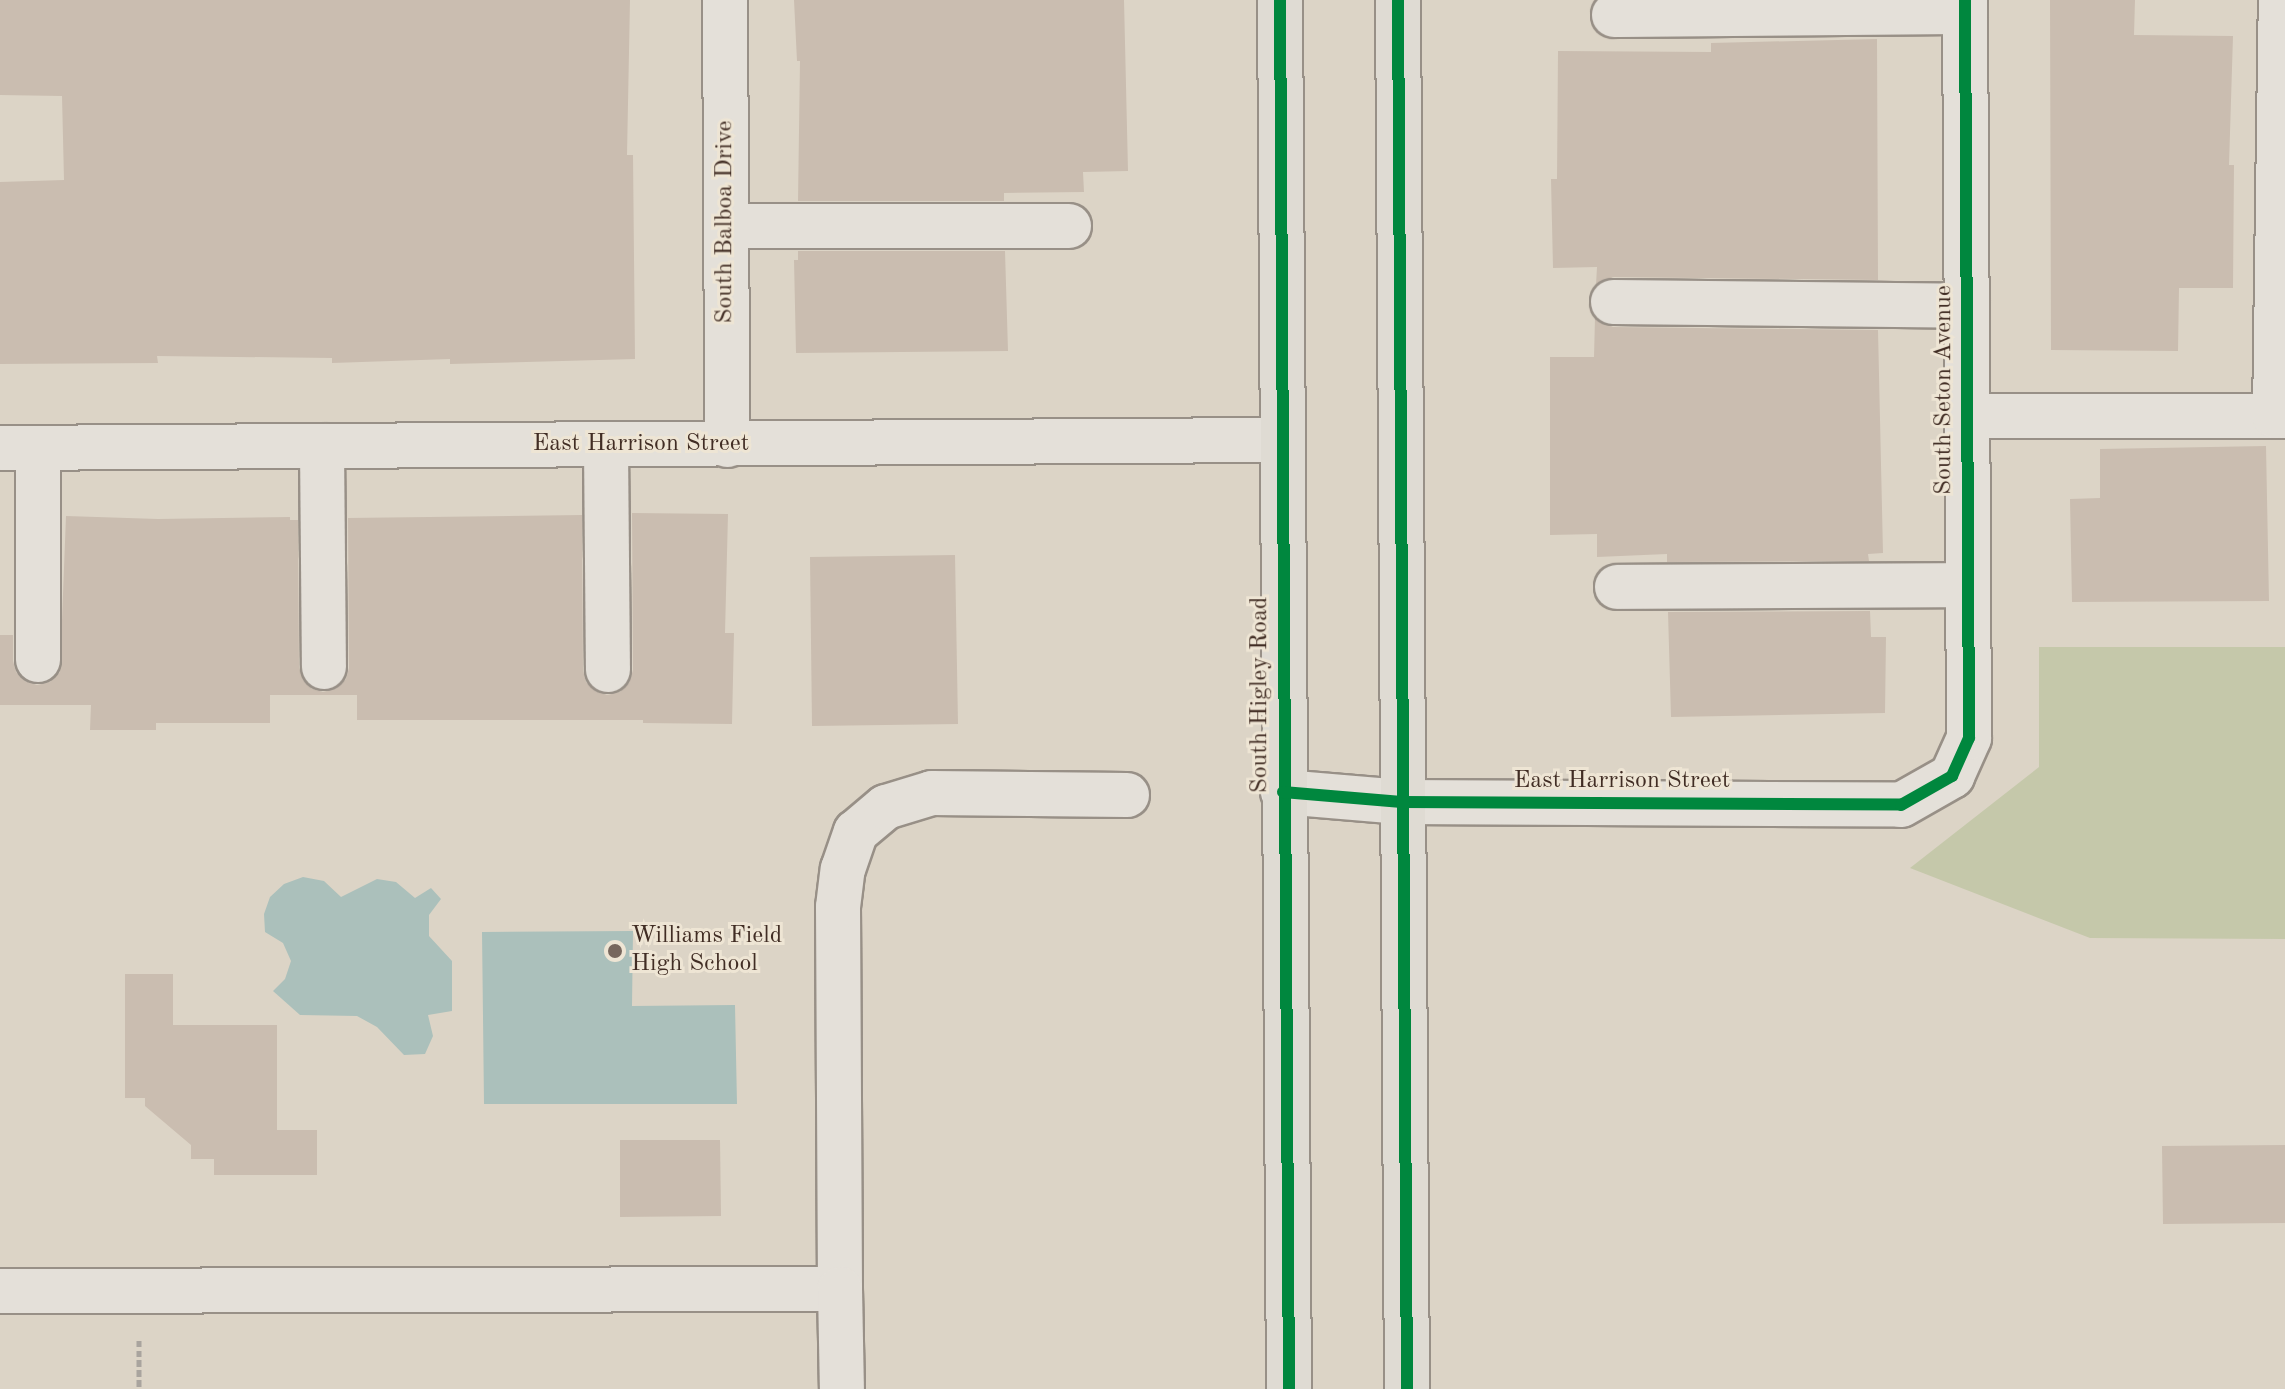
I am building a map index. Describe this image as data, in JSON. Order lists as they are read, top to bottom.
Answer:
{
  "streets": {
    "main road": ["South Higley Road"],
    "street": ["South Balboa Drive", "South Seton Avenue", "East Harrison Street"]
  },
  "crossings": [
    ["South Balboa Drive", "East Harrison Street"],
    ["South Seton Avenue", "East Harrison Street"],
    ["East Harrison Street", "South Higley Road"]
  ],
  "places": ["Williams Field High School"]
}
